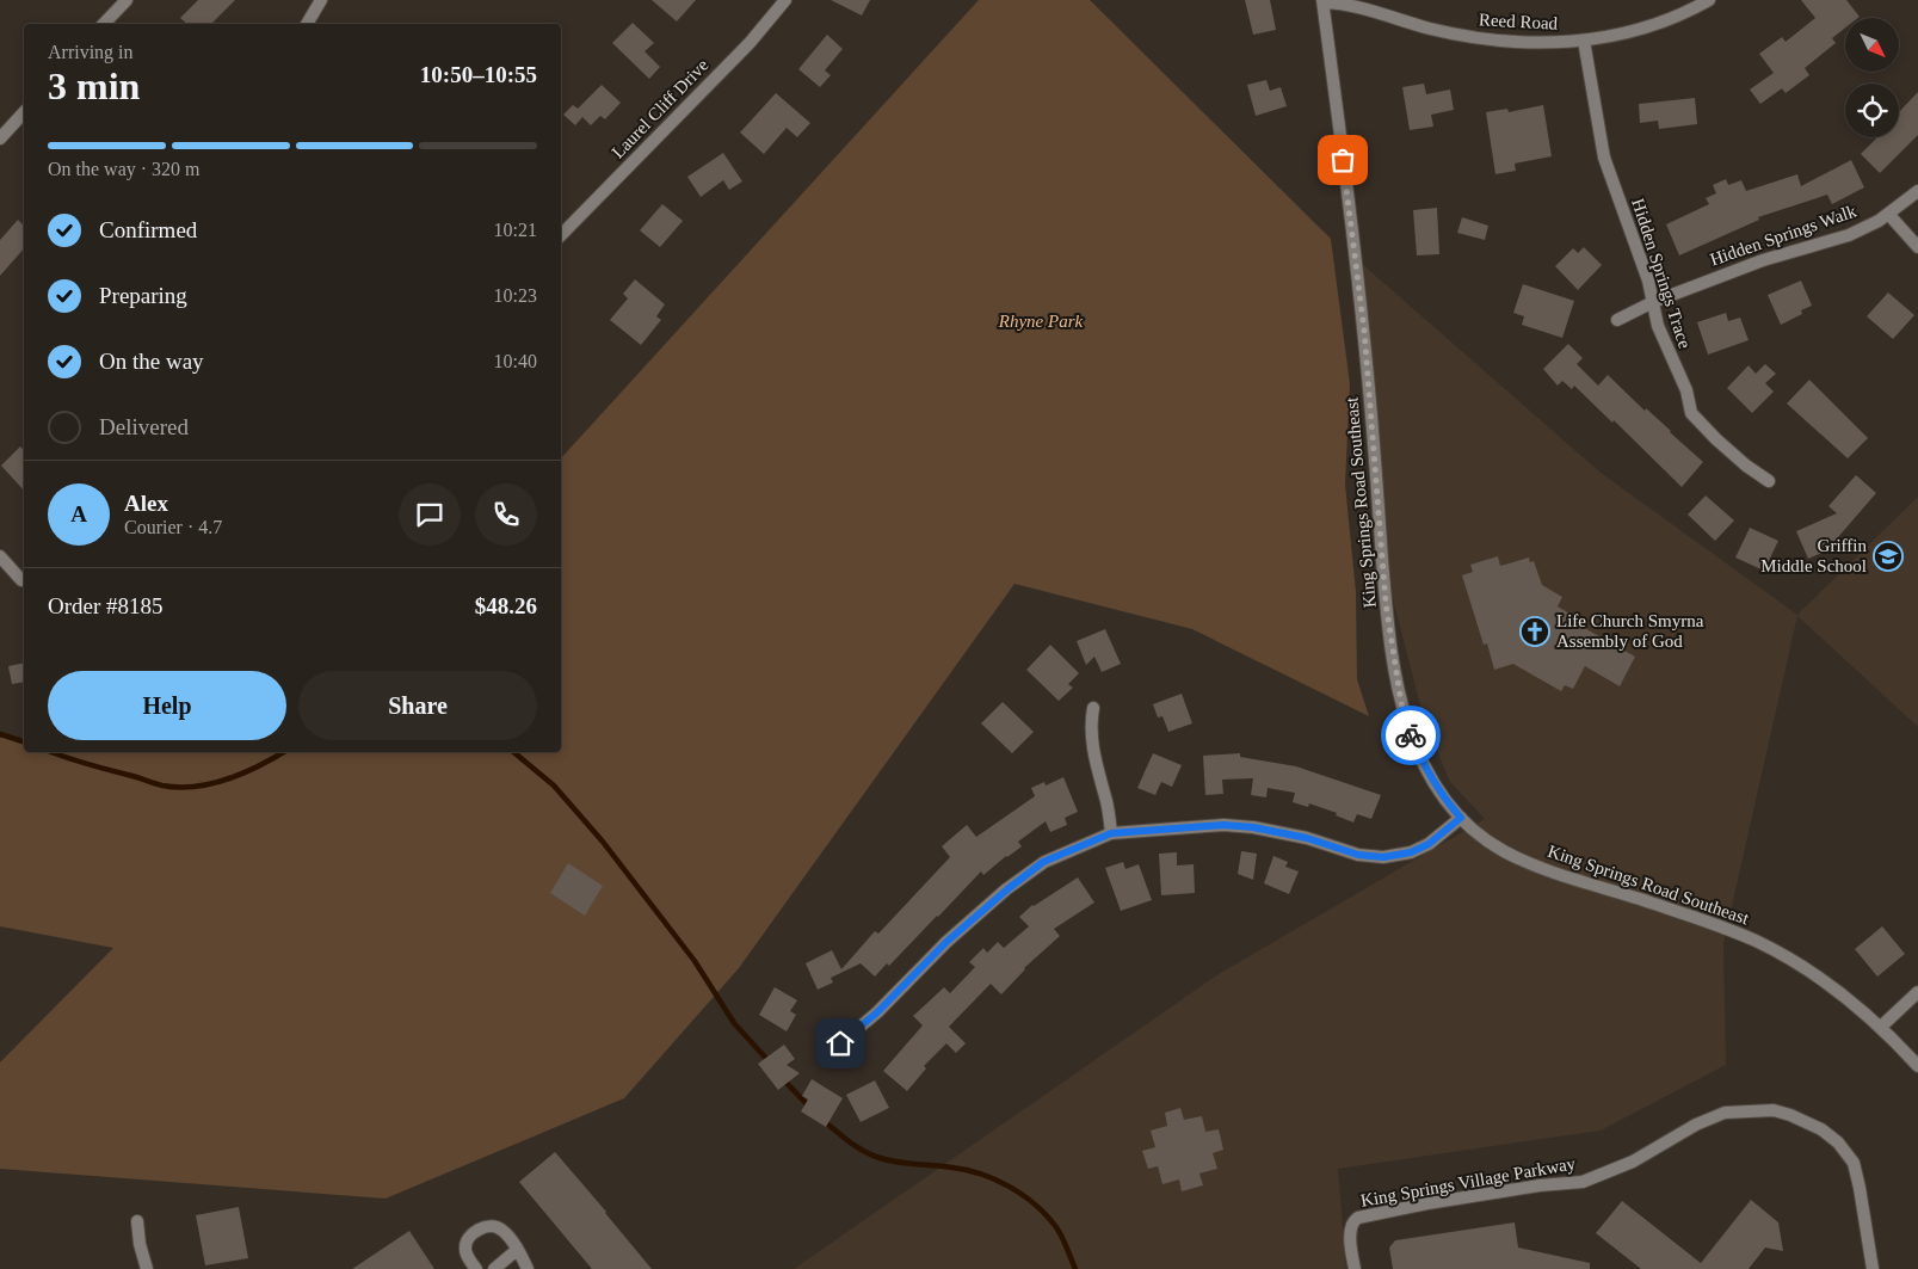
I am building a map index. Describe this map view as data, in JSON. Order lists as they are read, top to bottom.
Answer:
{
  "streets": {
    "street": [
      "Reed Road",
      "Laurel Cliff Drive",
      "Hidden Springs Walk",
      "Hidden Springs Trace",
      "King Springs Road Southeast",
      "King Springs Village Parkway"
    ]
  },
  "crossings": [
    ["Reed Road", "Hidden Springs Trace"],
    ["Reed Road", "King Springs Road Southeast"],
    ["Hidden Springs Walk", "Hidden Springs Trace"]
  ],
  "parks": ["Rhyne Park"],
  "places": {
    "school or university": ["Griffin Middle School"],
    "church": ["Life Church Smyrna Assembly of God"]
  },
  "north": "bottom right",
  "page": {
    "heading": ["3 min", "Arriving in", "10:50–10:55"],
    "panel": [
      "Alex",
      "Courier · 4.7",
      "Order #8185",
      "$48.26"
    ],
    "bar": "On the way · 320 m",
    "list": [
      ["Confirmed", "10:21"],
      ["Preparing", "10:23"],
      ["On the way", "10:40"],
      "Delivered"
    ],
    "round": "A",
    "buttons": ["Help", "Share"]
  }
}
